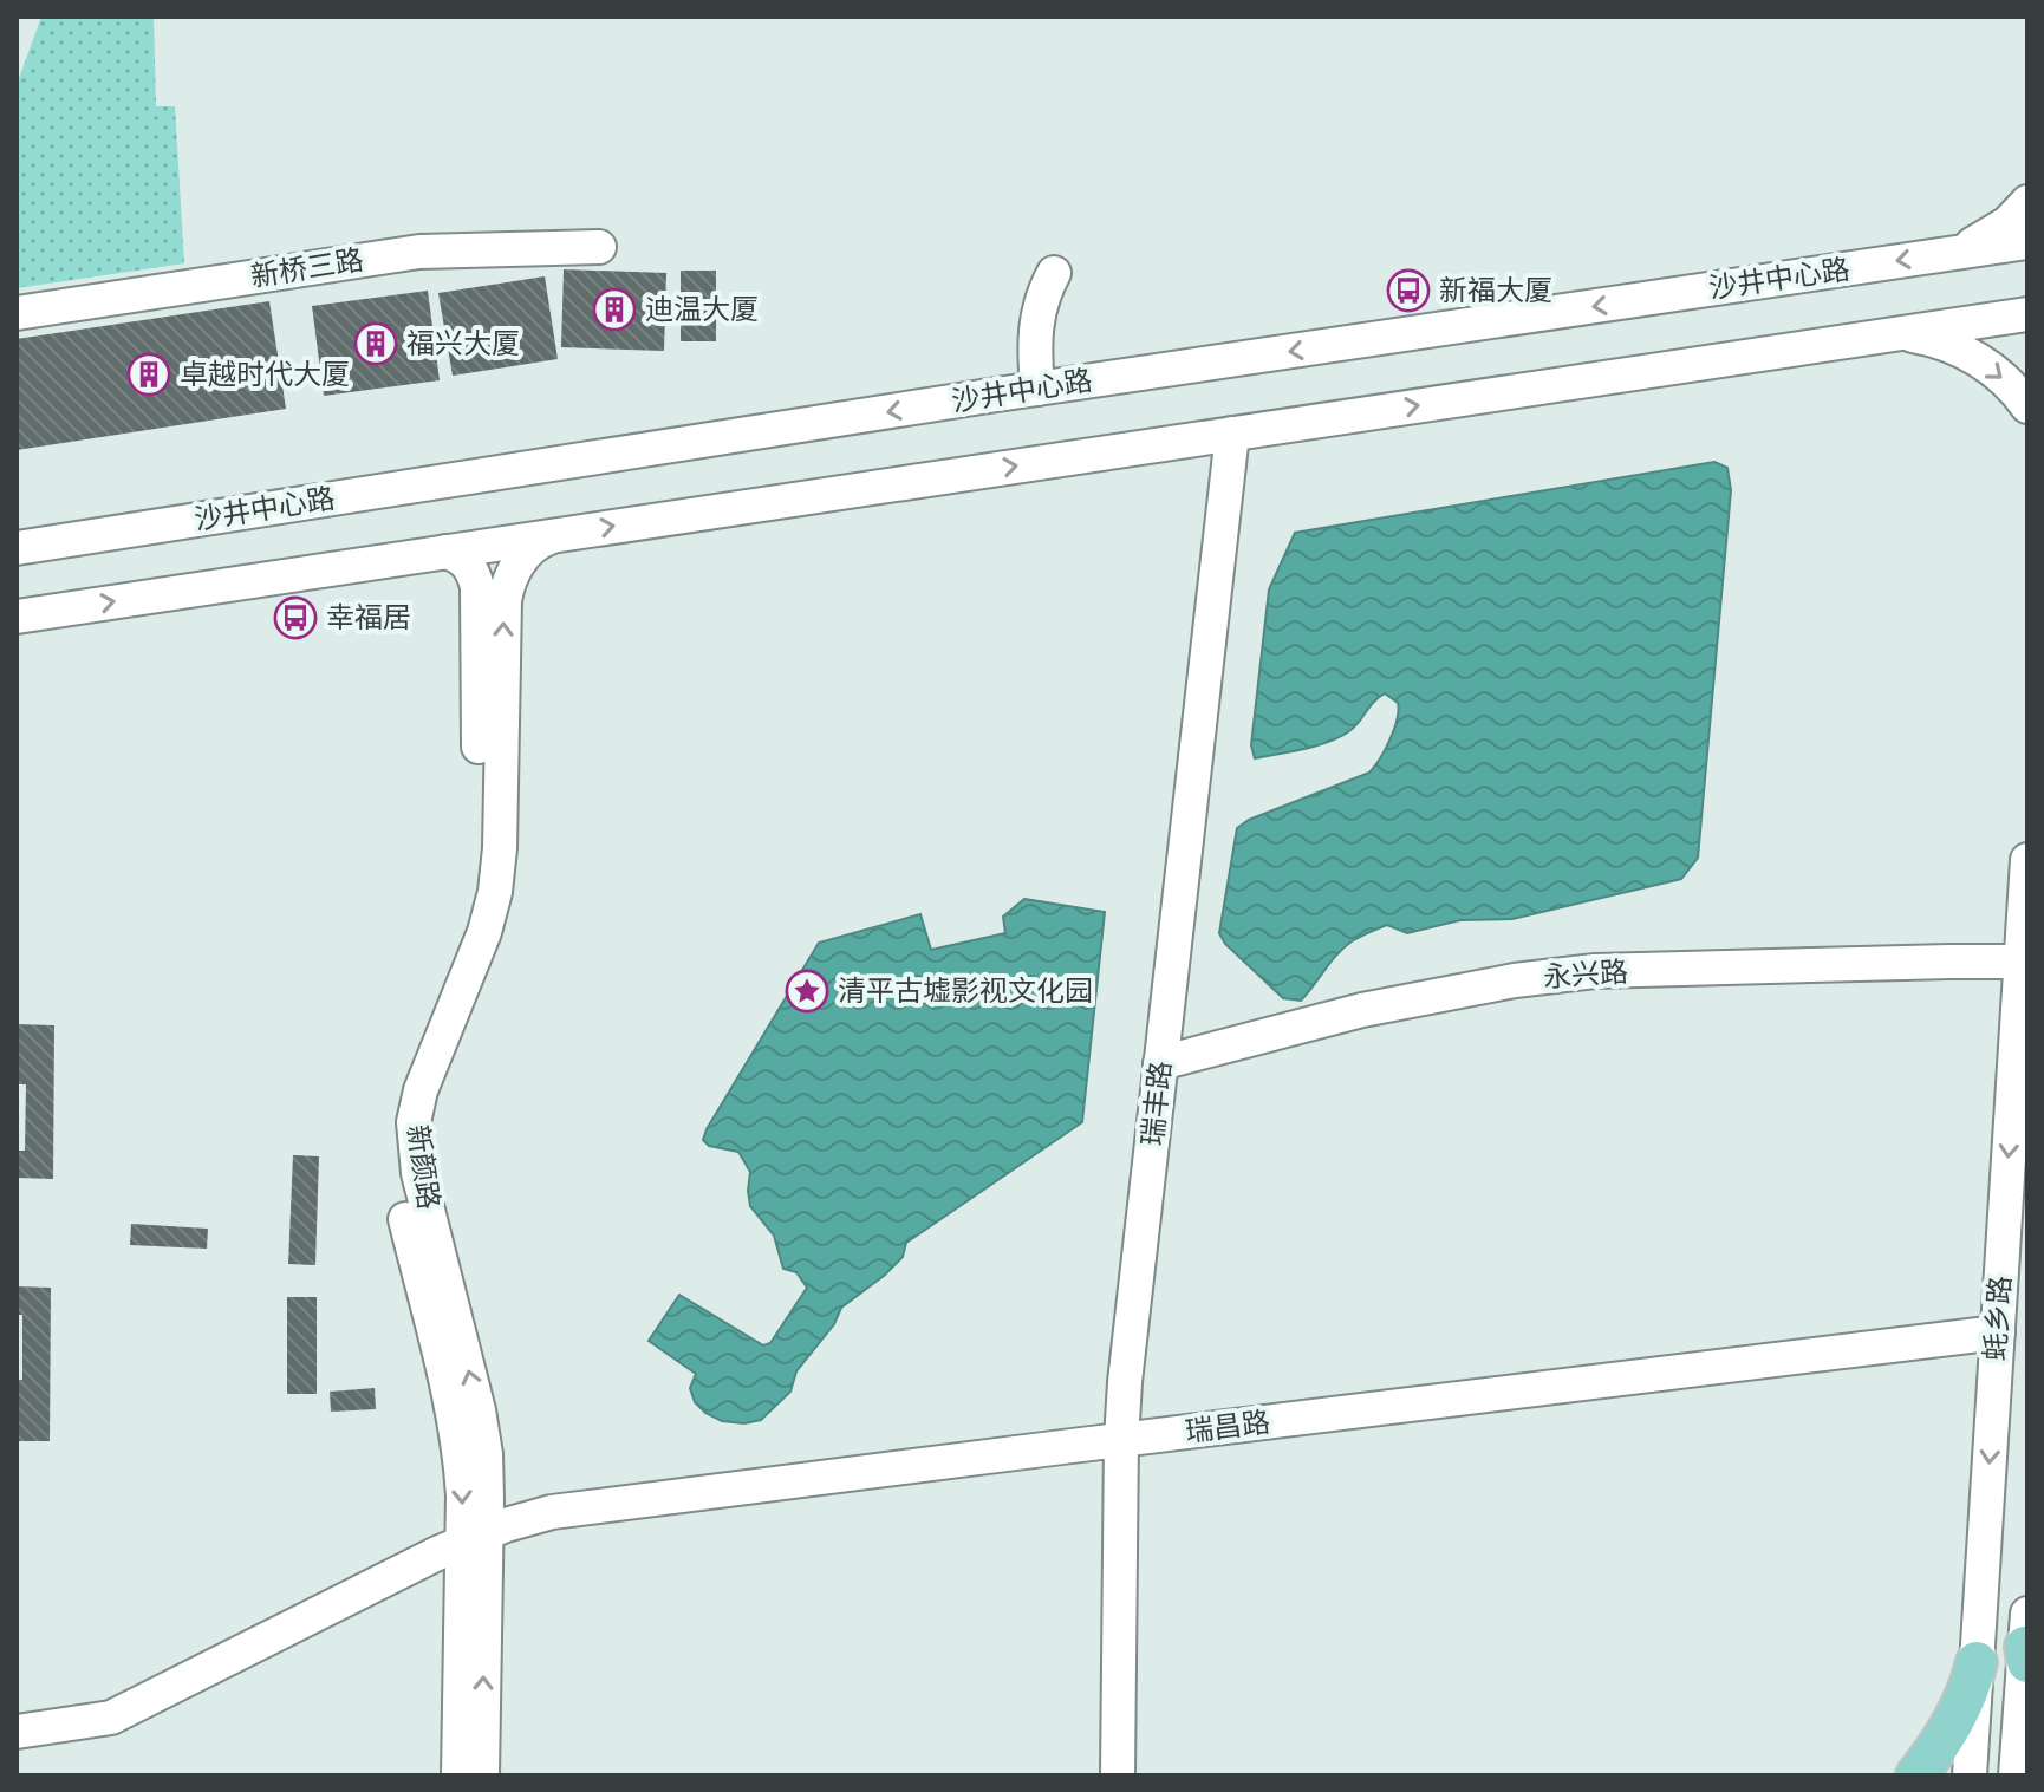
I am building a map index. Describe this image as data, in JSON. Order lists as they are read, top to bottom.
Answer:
{
  "streets": {
    "street": [
      "新桥三路",
      "沙井中心路",
      "永兴路",
      "瑞丰路",
      "新颜路",
      "蚝乡路",
      "瑞昌路"
    ]
  },
  "crossings": [
    ["永兴路", "瑞丰路"],
    ["永兴路", "蚝乡路"],
    ["瑞丰路", "瑞昌路"],
    ["新颜路", "瑞昌路"],
    ["蚝乡路", "瑞昌路"]
  ],
  "one_way": ["蚝乡路"],
  "places": {
    "bus stop": ["新福大厦", "幸福居"],
    "building": ["迪温大厦", "福兴大厦", "卓越时代大厦"],
    "place": ["清平古墟影视文化园"]
  }
}
